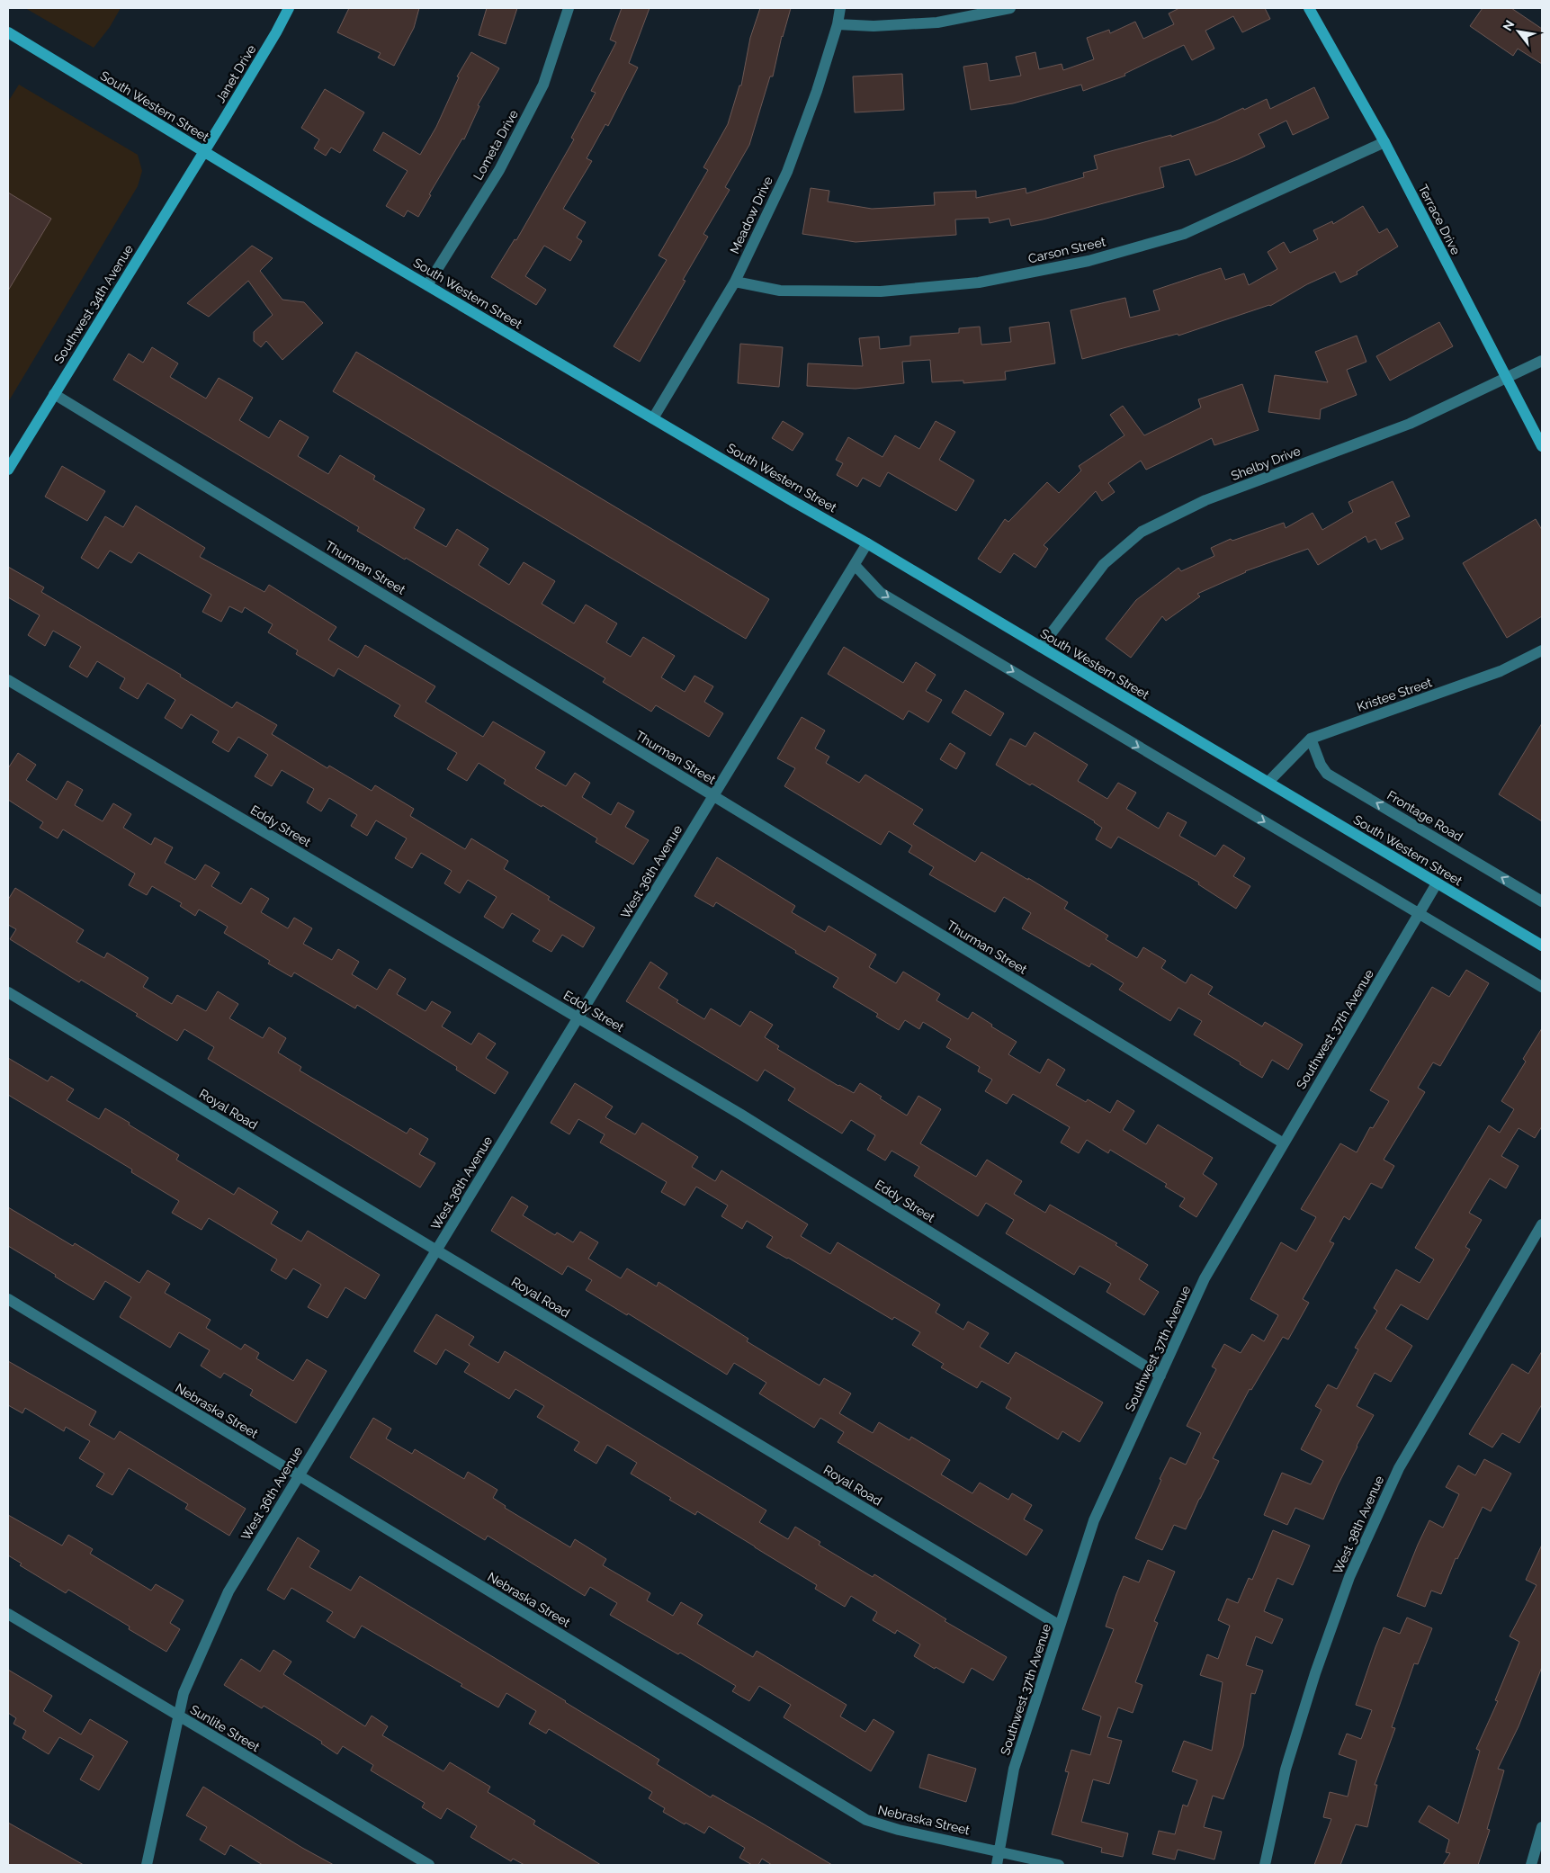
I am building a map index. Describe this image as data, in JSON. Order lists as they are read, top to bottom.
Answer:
{
  "streets": {
    "main road": [
      "Janet Drive",
      "South Western Street",
      "Terrace Drive",
      "Southwest 34th Avenue"
    ],
    "street": [
      "Lometa Drive",
      "Meadow Drive",
      "Carson Street",
      "Shelby Drive",
      "Thurman Street",
      "Kristee Street",
      "Frontage Road",
      "Eddy Street",
      "West 36th Avenue",
      "Southwest 37th Avenue",
      "Royal Road",
      "Nebraska Street",
      "West 38th Avenue",
      "Sunlite Street"
    ]
  },
  "crossings": [
    ["Janet Drive", "South Western Street"],
    ["Janet Drive", "Southwest 34th Avenue"],
    ["South Western Street", "Lometa Drive"],
    ["South Western Street", "Meadow Drive"],
    ["South Western Street", "Southwest 34th Avenue"],
    ["South Western Street", "Shelby Drive"],
    ["South Western Street", "Kristee Street"],
    ["South Western Street", "West 36th Avenue"],
    ["South Western Street", "Southwest 37th Avenue"],
    ["Meadow Drive", "Carson Street"],
    ["Terrace Drive", "Carson Street"],
    ["Terrace Drive", "Shelby Drive"],
    ["Southwest 34th Avenue", "Thurman Street"],
    ["Thurman Street", "West 36th Avenue"],
    ["Thurman Street", "Southwest 37th Avenue"],
    ["Kristee Street", "Frontage Road"],
    ["Eddy Street", "West 36th Avenue"],
    ["Eddy Street", "Southwest 37th Avenue"],
    ["West 36th Avenue", "Royal Road"],
    ["West 36th Avenue", "Nebraska Street"],
    ["West 36th Avenue", "Sunlite Street"],
    ["Southwest 37th Avenue", "Royal Road"],
    ["Southwest 37th Avenue", "Nebraska Street"]
  ],
  "north": "top left"
}
